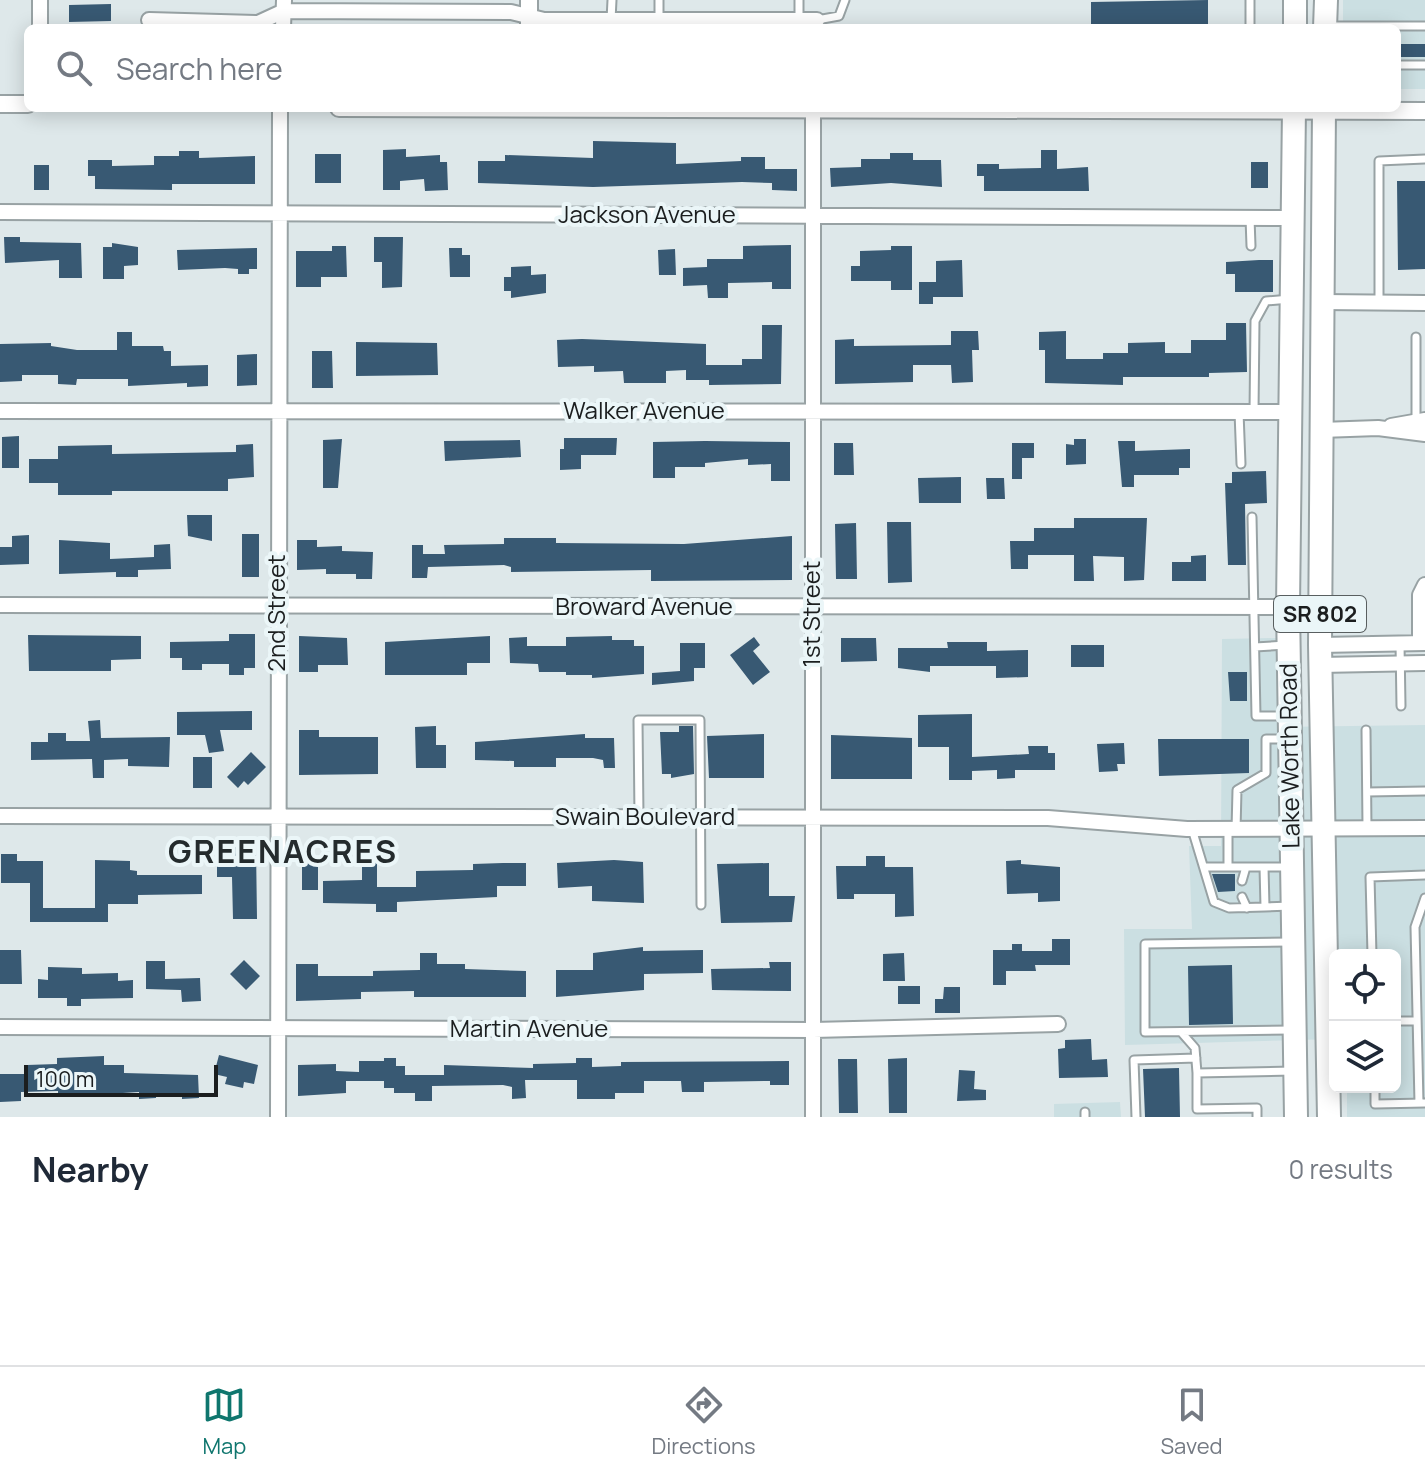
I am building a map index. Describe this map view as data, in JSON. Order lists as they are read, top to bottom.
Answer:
{
  "streets": {
    "main road": ["SR 802", "Lake Worth Road"],
    "street": [
      "Jackson Avenue",
      "Walker Avenue",
      "Broward Avenue",
      "2nd Street",
      "1st Street",
      "Swain Boulevard",
      "Martin Avenue"
    ]
  },
  "crossings": [
    ["Jackson Avenue", "2nd Street"],
    ["Jackson Avenue", "1st Street"],
    ["Jackson Avenue", "Lake Worth Road"],
    ["Walker Avenue", "2nd Street"],
    ["Walker Avenue", "1st Street"],
    ["Walker Avenue", "Lake Worth Road"],
    ["Broward Avenue", "2nd Street"],
    ["Broward Avenue", "1st Street"],
    ["Broward Avenue", "Lake Worth Road"],
    ["2nd Street", "Swain Boulevard"],
    ["2nd Street", "Martin Avenue"],
    ["1st Street", "Swain Boulevard"],
    ["1st Street", "Martin Avenue"],
    ["Lake Worth Road", "Swain Boulevard"]
  ],
  "districts": ["GREENACRES"],
  "scale_bar": "100 m",
  "page": {
    "search": "Search here",
    "scale": "100 m",
    "heading": ["Nearby", "0 results"],
    "nav": ["Map", "Directions", "Saved"]
  }
}
